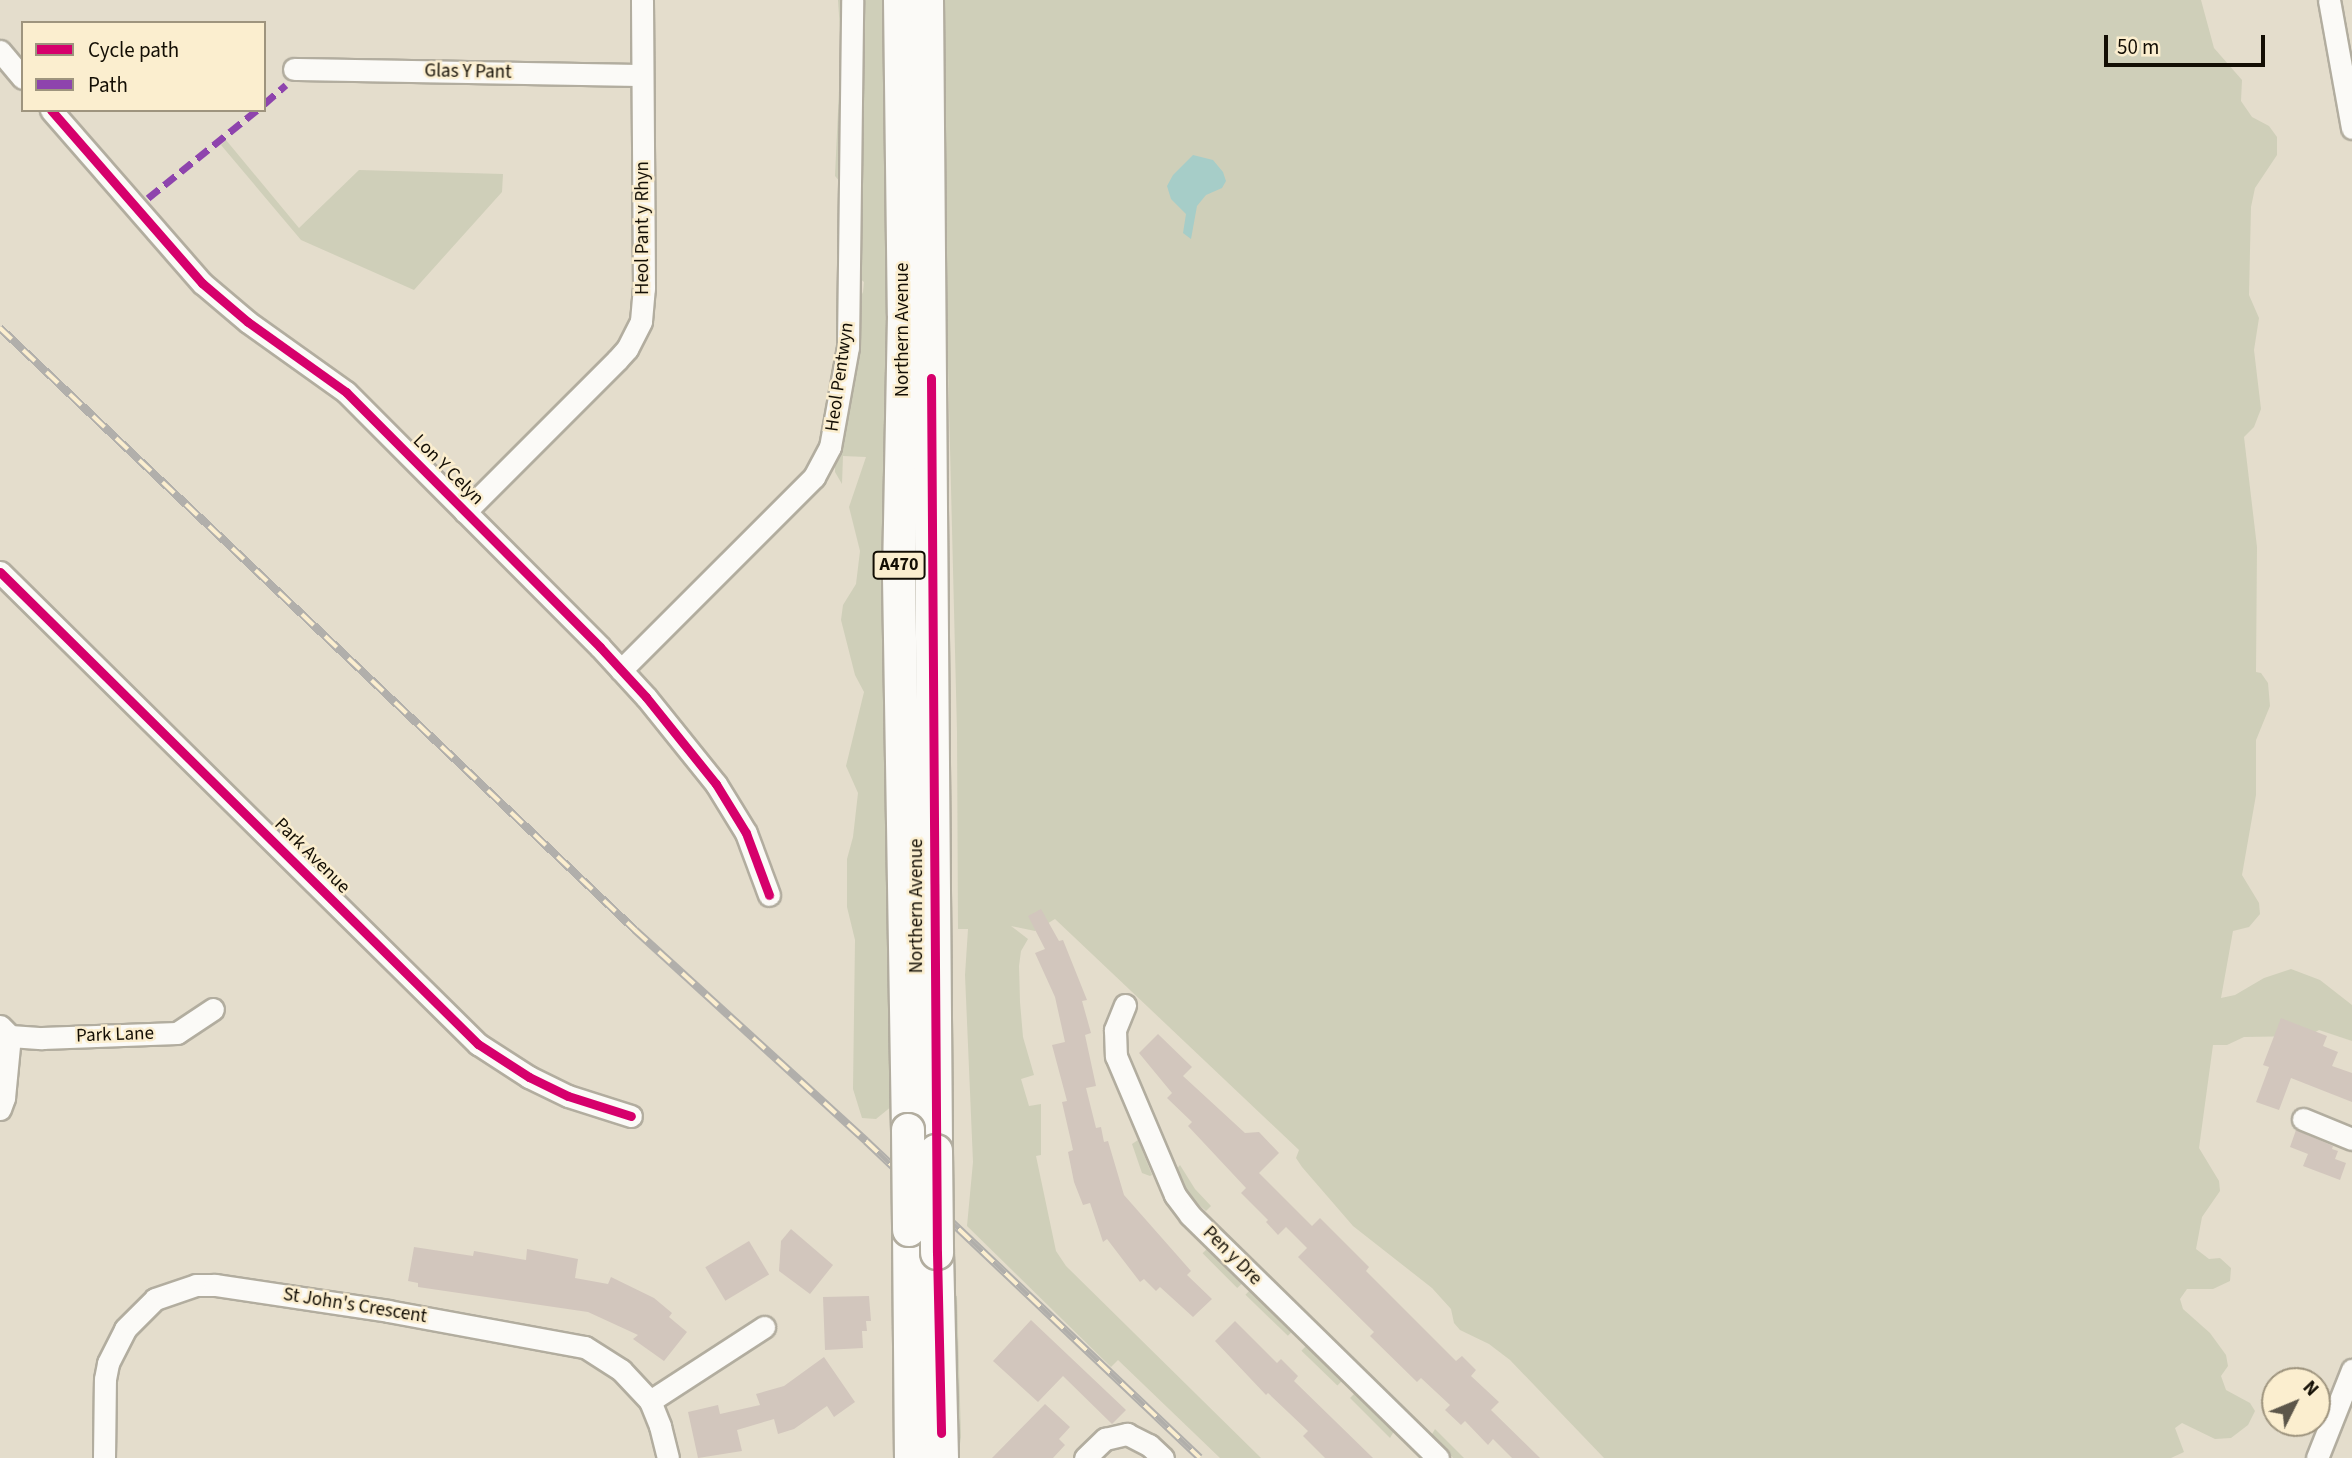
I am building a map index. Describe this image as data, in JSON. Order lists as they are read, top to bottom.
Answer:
{
  "streets": {
    "highway": ["Northern Avenue", "A470"],
    "street": [
      "Glas Y Pant",
      "Heol Pant y Rhyn",
      "Heol Pentwyn",
      "Lon Y Celyn",
      "Park Avenue",
      "Park Lane",
      "Pen y Dre",
      "St John's Crescent"
    ]
  },
  "crossings": [
    ["Glas Y Pant", "Heol Pant y Rhyn"],
    ["Heol Pant y Rhyn", "Lon Y Celyn"],
    ["Heol Pentwyn", "Lon Y Celyn"]
  ],
  "legend": ["Cycle path", "Path"],
  "scale_bar": "50 m",
  "north": "top right"
}
